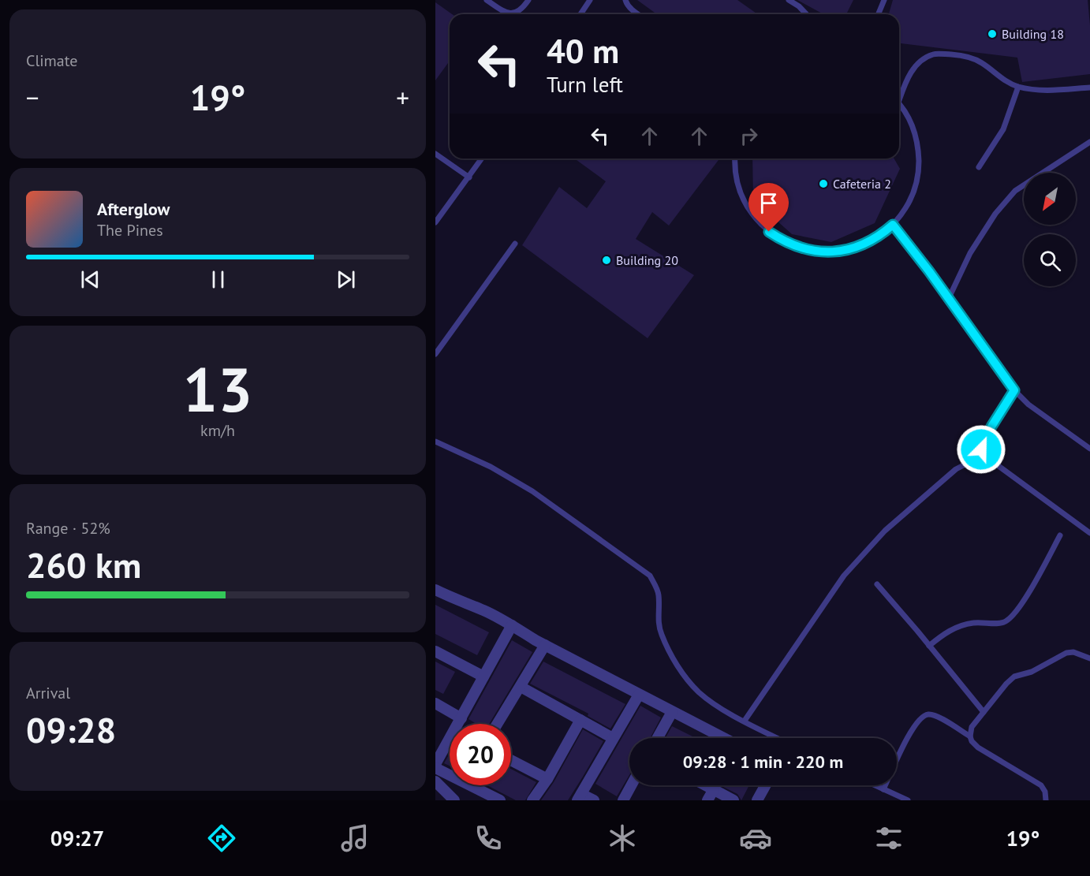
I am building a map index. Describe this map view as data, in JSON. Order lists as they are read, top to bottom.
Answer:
{
  "places": ["Building 18", "Cafeteria 2", "Building 20"],
  "north": "bottom left",
  "page": {
    "tile": [
      "Climate",
      ["13", "km/h"],
      ["Range · 52%", "260 km"],
      ["Arrival", "09:28"]
    ],
    "turn": ["40 m", "Turn left"],
    "heat": ["−", "19°", "+"],
    "song": ["Afterglow", "The Pines"],
    "limit": "20",
    "trip": "09:28 · 1 min · 220 m",
    "tabs": ["09:27", "19°"]
  }
}
